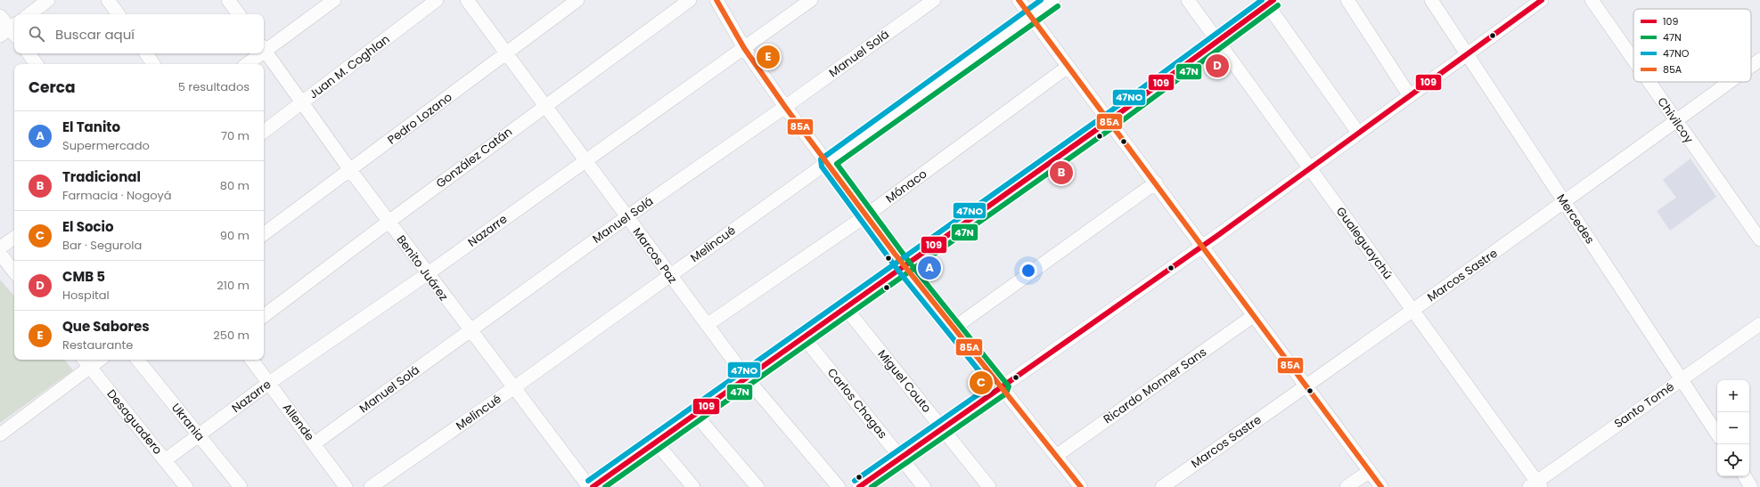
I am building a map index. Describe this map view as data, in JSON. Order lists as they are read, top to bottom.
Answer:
{
  "streets": {
    "street": [
      "Manuel Solá",
      "Juan M. Coghlan",
      "Pedro Lozano",
      "Chivilcoy",
      "González Catán",
      "Mónaco",
      "Mercedes",
      "Nazarre",
      "Gualeguaychú",
      "Melincué",
      "Marcos Paz",
      "Benito Juárez",
      "Marcos Sastre",
      "Miguel Couto",
      "Ricardo Monner Sans",
      "Carlos Chagas",
      "Santo Tomé",
      "Desaguadero",
      "Ukrania",
      "Allende"
    ]
  },
  "crossings": [
    ["Manuel Solá", "Marcos Paz"],
    ["Manuel Solá", "Benito Juárez"],
    ["Manuel Solá", "Allende"],
    ["Juan M. Coghlan", "Benito Juárez"],
    ["Pedro Lozano", "Marcos Paz"],
    ["Pedro Lozano", "Benito Juárez"],
    ["Chivilcoy", "Marcos Sastre"],
    ["González Catán", "Marcos Paz"],
    ["González Catán", "Benito Juárez"],
    ["Mónaco", "Marcos Paz"],
    ["Mercedes", "Marcos Sastre"],
    ["Mercedes", "Santo Tomé"],
    ["Nazarre", "Marcos Paz"],
    ["Nazarre", "Benito Juárez"],
    ["Nazarre", "Desaguadero"],
    ["Nazarre", "Ukrania"],
    ["Nazarre", "Allende"],
    ["Gualeguaychú", "Marcos Sastre"],
    ["Gualeguaychú", "Santo Tomé"],
    ["Melincué", "Marcos Paz"],
    ["Melincué", "Benito Juárez"]
  ],
  "lines": [
    "transit line 109",
    "transit line 47NO",
    "transit line 85A",
    "transit line 47N"
  ],
  "legend": [
    "109",
    "47N",
    "47NO",
    "85A"
  ],
  "page": {
    "search": "Buscar aquí",
    "pins": [
      "E",
      "D",
      "B",
      "A",
      "C"
    ],
    "heading": ["Cerca", "5 resultados"],
    "list": [
      {
        "mark": "A",
        "name": "El Tanito",
        "note": "Supermercado",
        "value": "70 m"
      },
      {
        "mark": "B",
        "name": "Tradicional",
        "note": "Farmacia · Nogoyá",
        "value": "80 m"
      },
      {
        "mark": "C",
        "name": "El Socio",
        "note": "Bar · Segurola",
        "value": "90 m"
      },
      {
        "mark": "D",
        "name": "CMB 5",
        "note": "Hospital",
        "value": "210 m"
      },
      {
        "mark": "E",
        "name": "Que Sabores",
        "note": "Restaurante",
        "value": "250 m"
      }
    ],
    "map_buttons": ["+", "−"]
  }
}
